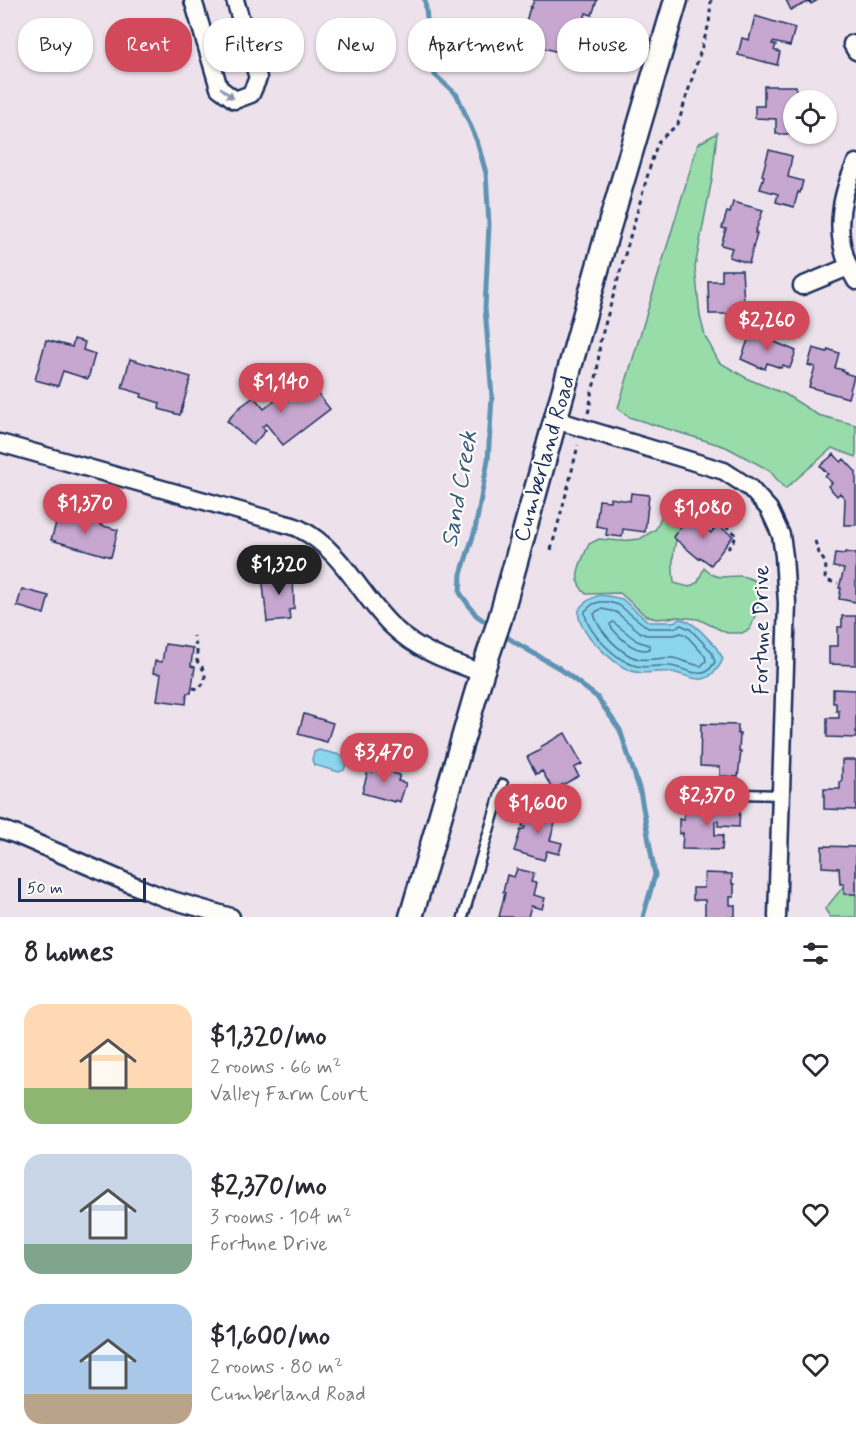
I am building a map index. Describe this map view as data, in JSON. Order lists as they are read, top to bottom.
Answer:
{
  "streets": {
    "main road": ["Cumberland Road"],
    "street": ["Fortune Drive"]
  },
  "crossings": [
    ["Cumberland Road", "Fortune Drive"]
  ],
  "water": ["Sand Creek"],
  "scale_bar": "50 m",
  "page": {
    "chip": [
      "Buy",
      "Rent",
      "Filters",
      "New",
      "Apartment",
      "House"
    ],
    "price": [
      "$2,260",
      "$1,140",
      "$1,370",
      "$1,080",
      "$1,320",
      "$3,470",
      "$2,370",
      "$1,600"
    ],
    "scale": "50 m",
    "heading": "8 homes",
    "list": [
      {
        "name": "$1,320/mo",
        "note": "2 rooms · 66 m² · Valley Farm Court"
      },
      {
        "name": "$2,370/mo",
        "note": "3 rooms · 104 m² · Fortune Drive"
      },
      {
        "name": "$1,600/mo",
        "note": "2 rooms · 80 m² · Cumberland Road"
      }
    ]
  }
}
